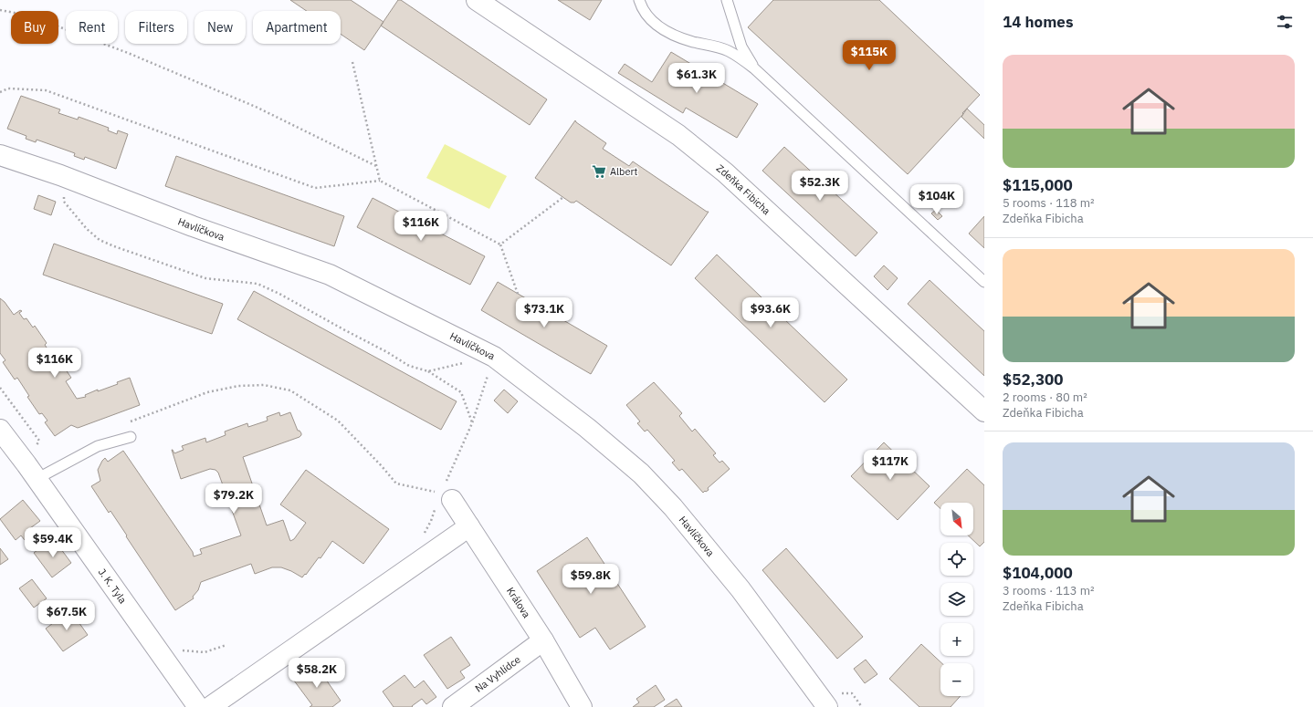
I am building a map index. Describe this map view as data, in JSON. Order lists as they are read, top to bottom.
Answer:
{
  "streets": {
    "street": [
      "Zdeňka Fibicha",
      "Havlíčkova",
      "J. K. Tyla",
      "Králova",
      "Na Vyhlídce"
    ]
  },
  "crossings": [
    ["Králova", "Na Vyhlídce"]
  ],
  "places": {
    "supermarket": ["Albert"]
  },
  "north": "bottom right",
  "page": {
    "heading": "14 homes",
    "chip": [
      "Buy",
      "Rent",
      "Filters",
      "New",
      "Apartment"
    ],
    "price": [
      "$115K",
      "$61.3K",
      "$52.3K",
      "$104K",
      "$116K",
      "$73.1K",
      "$93.6K",
      "$116K",
      "$117K",
      "$79.2K",
      "$59.4K",
      "$59.8K",
      "$67.5K",
      "$58.2K"
    ],
    "list": [
      {
        "name": "$115,000",
        "note": "5 rooms · 118 m² · Zdeňka Fibicha"
      },
      {
        "name": "$52,300",
        "note": "2 rooms · 80 m² · Zdeňka Fibicha"
      },
      {
        "name": "$104,000",
        "note": "3 rooms · 113 m² · Zdeňka Fibicha"
      }
    ],
    "map_buttons": ["+", "−"]
  }
}
